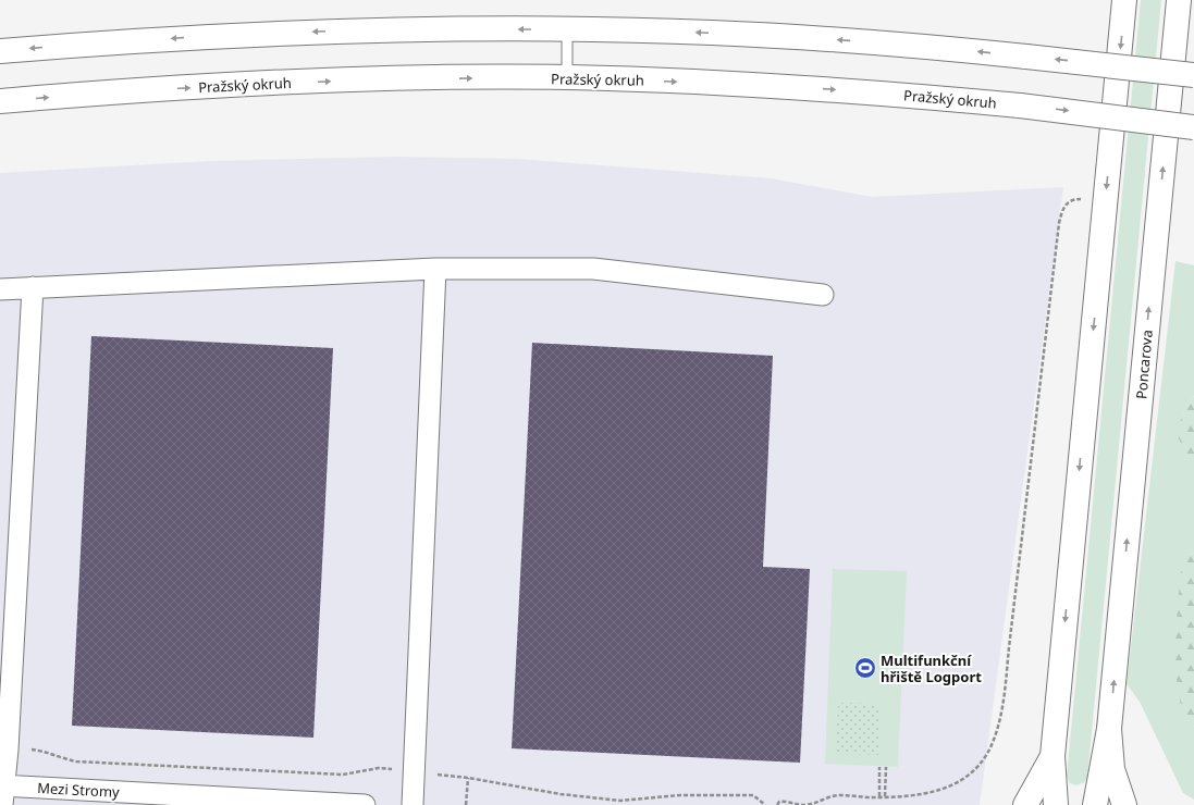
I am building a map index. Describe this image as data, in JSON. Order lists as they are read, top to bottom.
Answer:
{
  "streets": {
    "main road": ["Pražský okruh", "Poncarova"],
    "street": ["Mezi Stromy"]
  },
  "places": {
    "sports": ["Multifunkční hřiště Logport"]
  }
}
